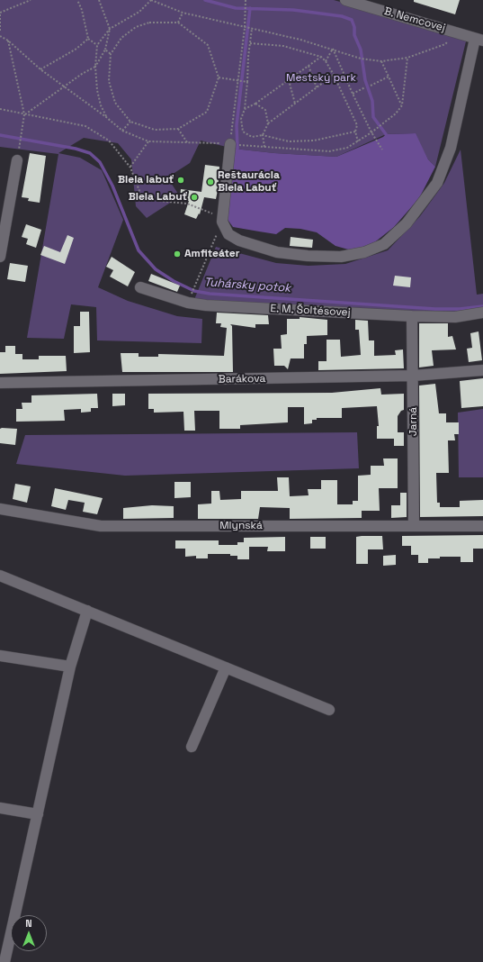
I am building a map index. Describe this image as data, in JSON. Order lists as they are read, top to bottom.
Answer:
{
  "streets": {
    "street": [
      "B. Nemcovej",
      "E. M. Šoltésovej",
      "Barákova",
      "Jarná",
      "Mlynská"
    ]
  },
  "crossings": [
    ["E. M. Šoltésovej", "Jarná"],
    ["Barákova", "Jarná"],
    ["Jarná", "Mlynská"]
  ],
  "water": ["Tuhársky potok"],
  "parks": ["Mestský park"],
  "places": [
    "Biela labuť",
    "Reštaurácia Biela Labuť",
    "Biela Labuť",
    "Amfiteáter"
  ],
  "north": "top"
}
